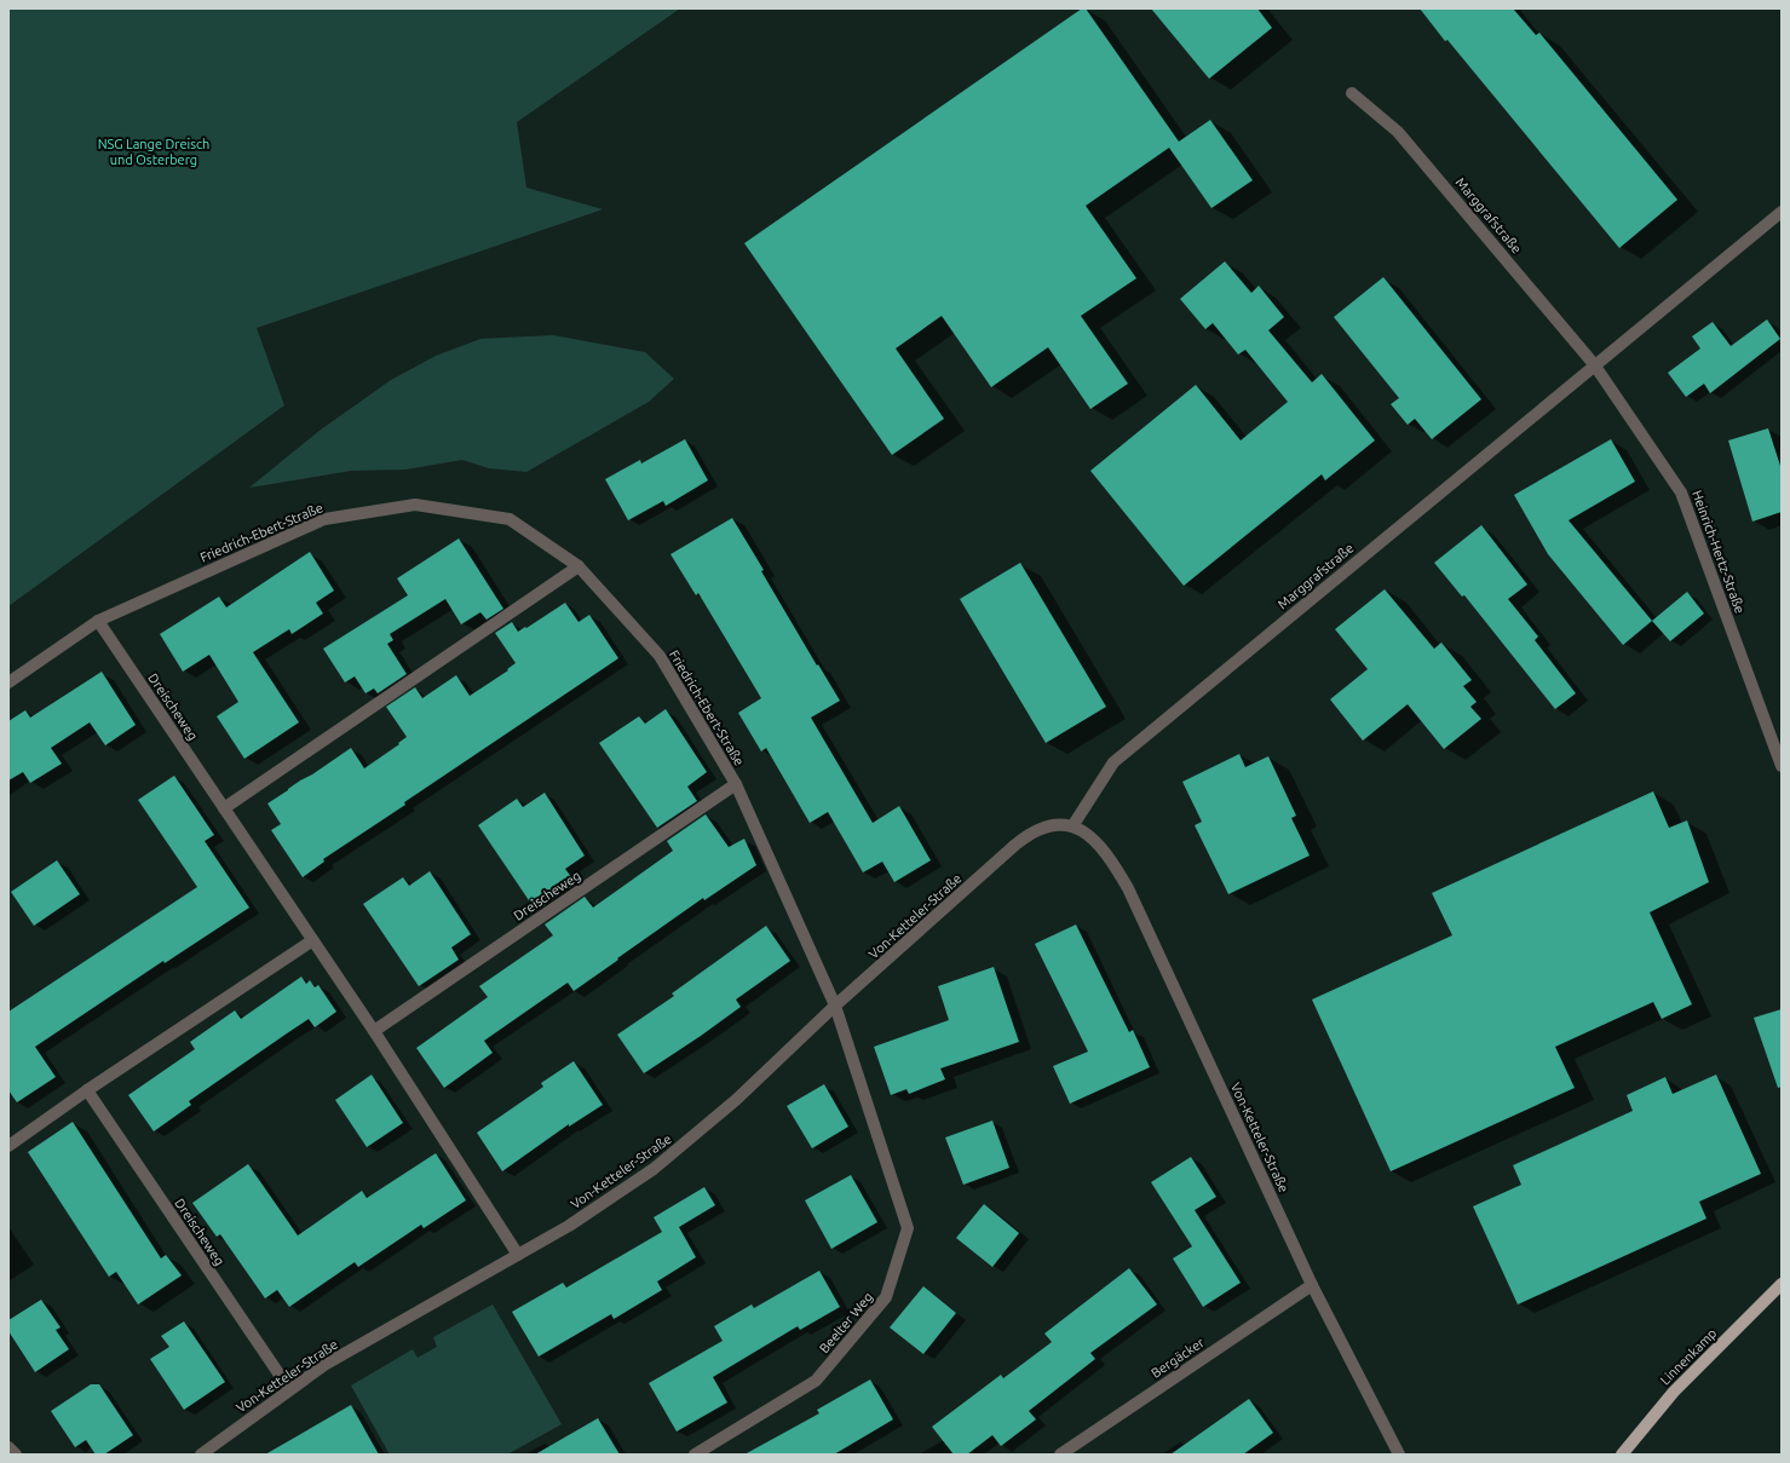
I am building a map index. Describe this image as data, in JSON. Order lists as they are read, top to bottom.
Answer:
{
  "streets": {
    "main road": ["Linnenkamp"],
    "street": [
      "Marggrafstraße",
      "Friedrich-Ebert-Straße",
      "Heinrich-Hertz-Straße",
      "Dreischeweg",
      "Von-Ketteler-Straße",
      "Beelter Weg",
      "Bergäcker"
    ]
  },
  "crossings": [
    ["Marggrafstraße", "Heinrich-Hertz-Straße"],
    ["Marggrafstraße", "Von-Ketteler-Straße"],
    ["Friedrich-Ebert-Straße", "Dreischeweg"],
    ["Friedrich-Ebert-Straße", "Von-Ketteler-Straße"],
    ["Friedrich-Ebert-Straße", "Beelter Weg"],
    ["Dreischeweg", "Von-Ketteler-Straße"],
    ["Von-Ketteler-Straße", "Beelter Weg"],
    ["Von-Ketteler-Straße", "Bergäcker"]
  ],
  "parks": ["NSG Lange Dreisch und Osterberg"]
}
